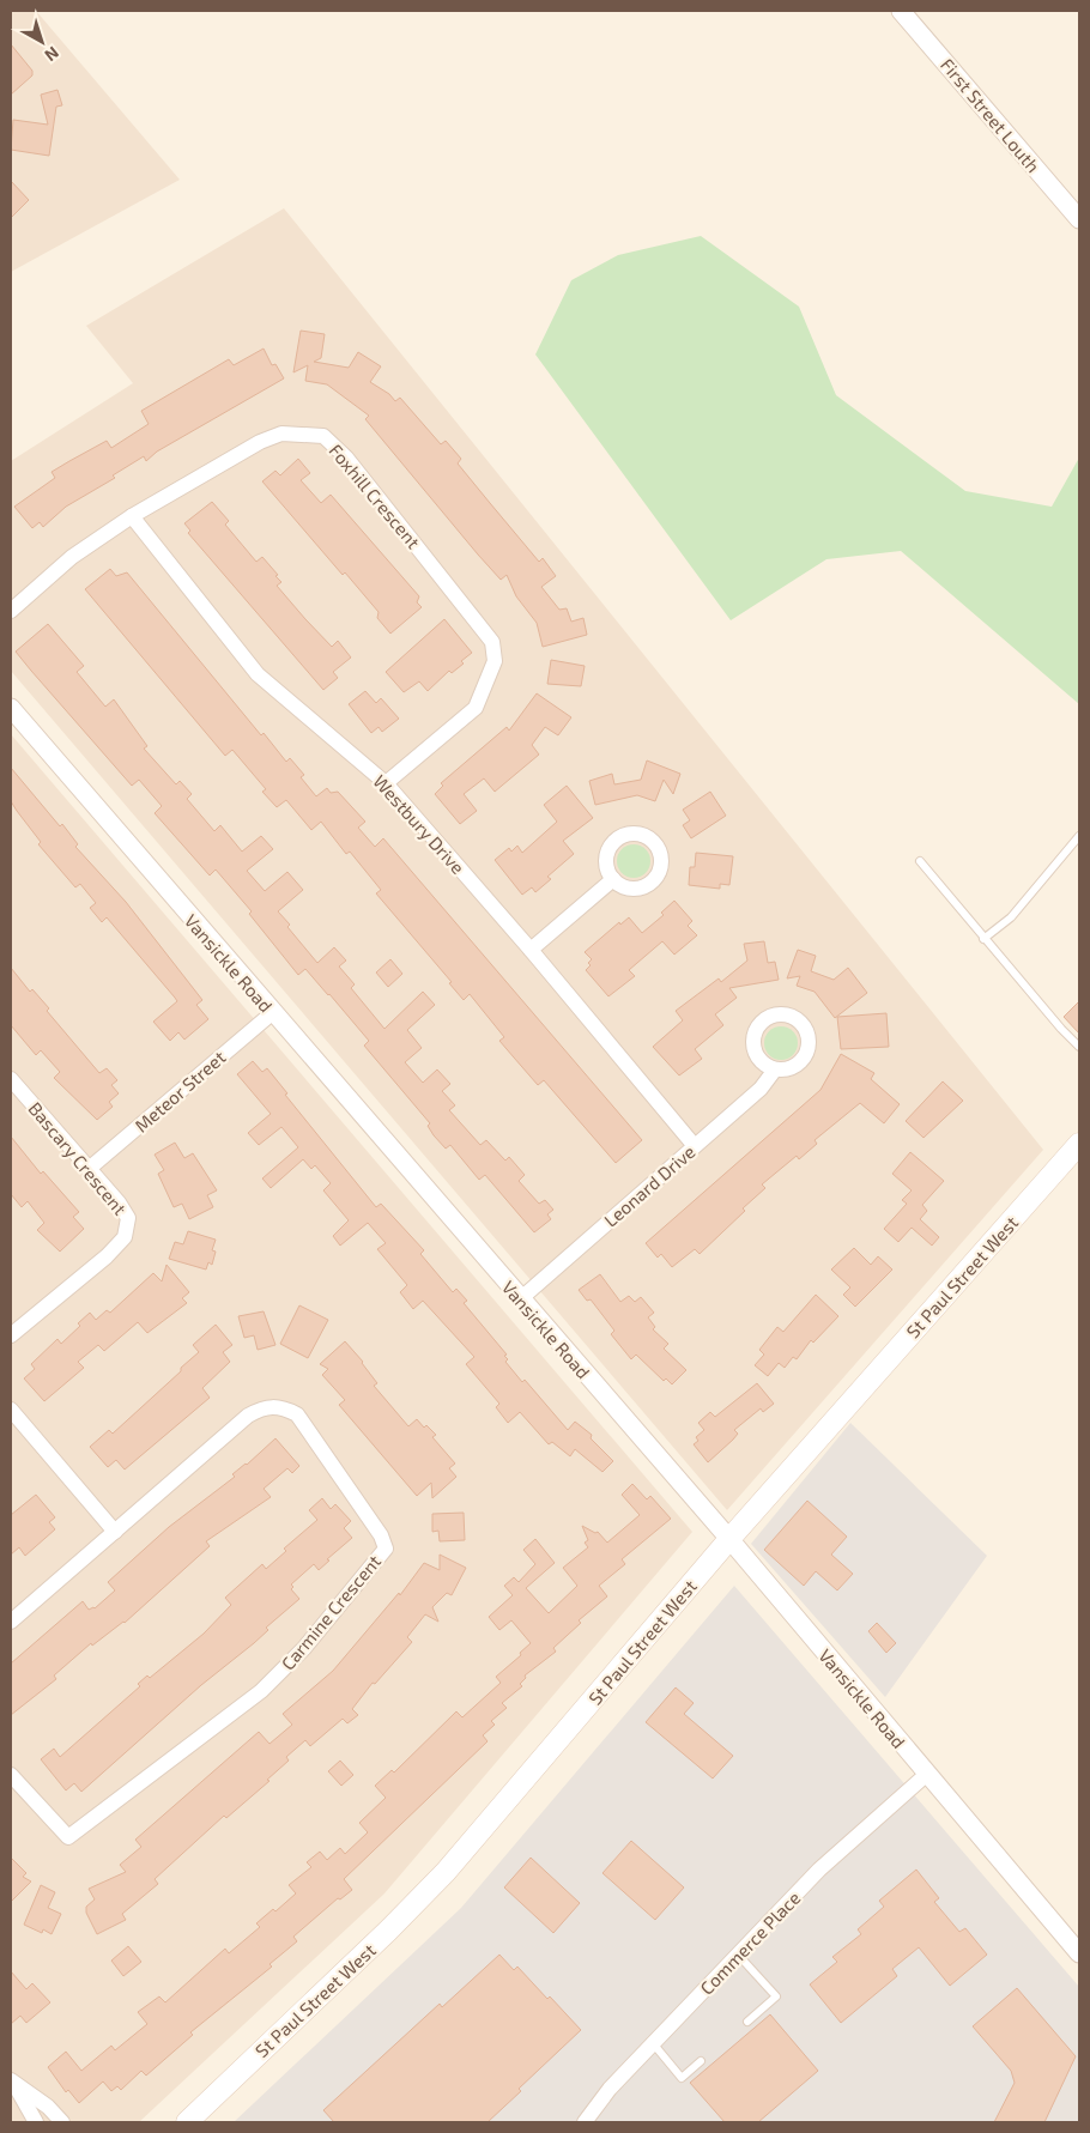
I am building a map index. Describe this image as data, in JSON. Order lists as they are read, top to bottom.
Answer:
{
  "streets": {
    "main road": ["St Paul Street West"],
    "street": [
      "First Street Louth",
      "Foxhill Crescent",
      "Westbury Drive",
      "Vansickle Road",
      "Meteor Street",
      "Bascary Crescent",
      "Leonard Drive",
      "Carmine Crescent",
      "Commerce Place"
    ]
  },
  "crossings": [
    ["Foxhill Crescent", "Westbury Drive"],
    ["Westbury Drive", "Leonard Drive"],
    ["Vansickle Road", "Meteor Street"],
    ["Vansickle Road", "Leonard Drive"],
    ["Vansickle Road", "St Paul Street West"],
    ["Vansickle Road", "Commerce Place"],
    ["Meteor Street", "Bascary Crescent"]
  ],
  "north": "bottom right"
}
